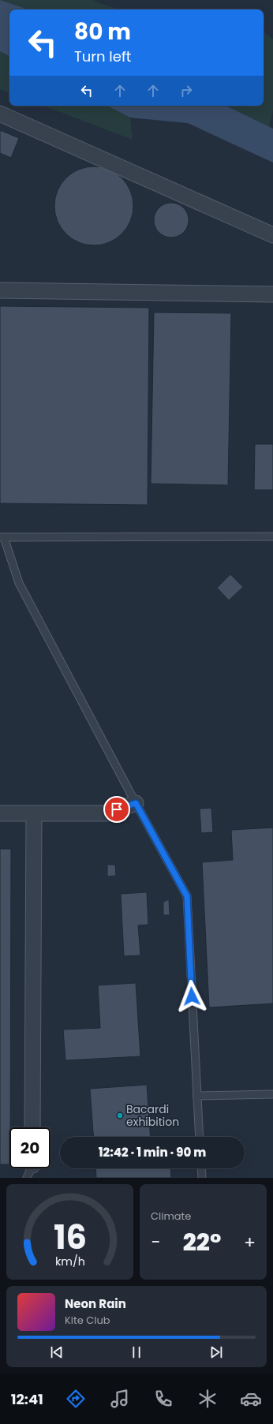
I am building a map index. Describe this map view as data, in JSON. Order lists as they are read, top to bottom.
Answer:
{
  "places": ["Bacardi exhibition"],
  "page": {
    "turn": ["80 m", "Turn left"],
    "limit": "20",
    "trip": "12:42 · 1 min · 90 m",
    "tile": "Climate",
    "heat": ["−", "22°", "+"],
    "song": ["Neon Rain", "Kite Club"],
    "tabs": "12:41",
    "gauge": ["16", "km/h"]
  }
}
